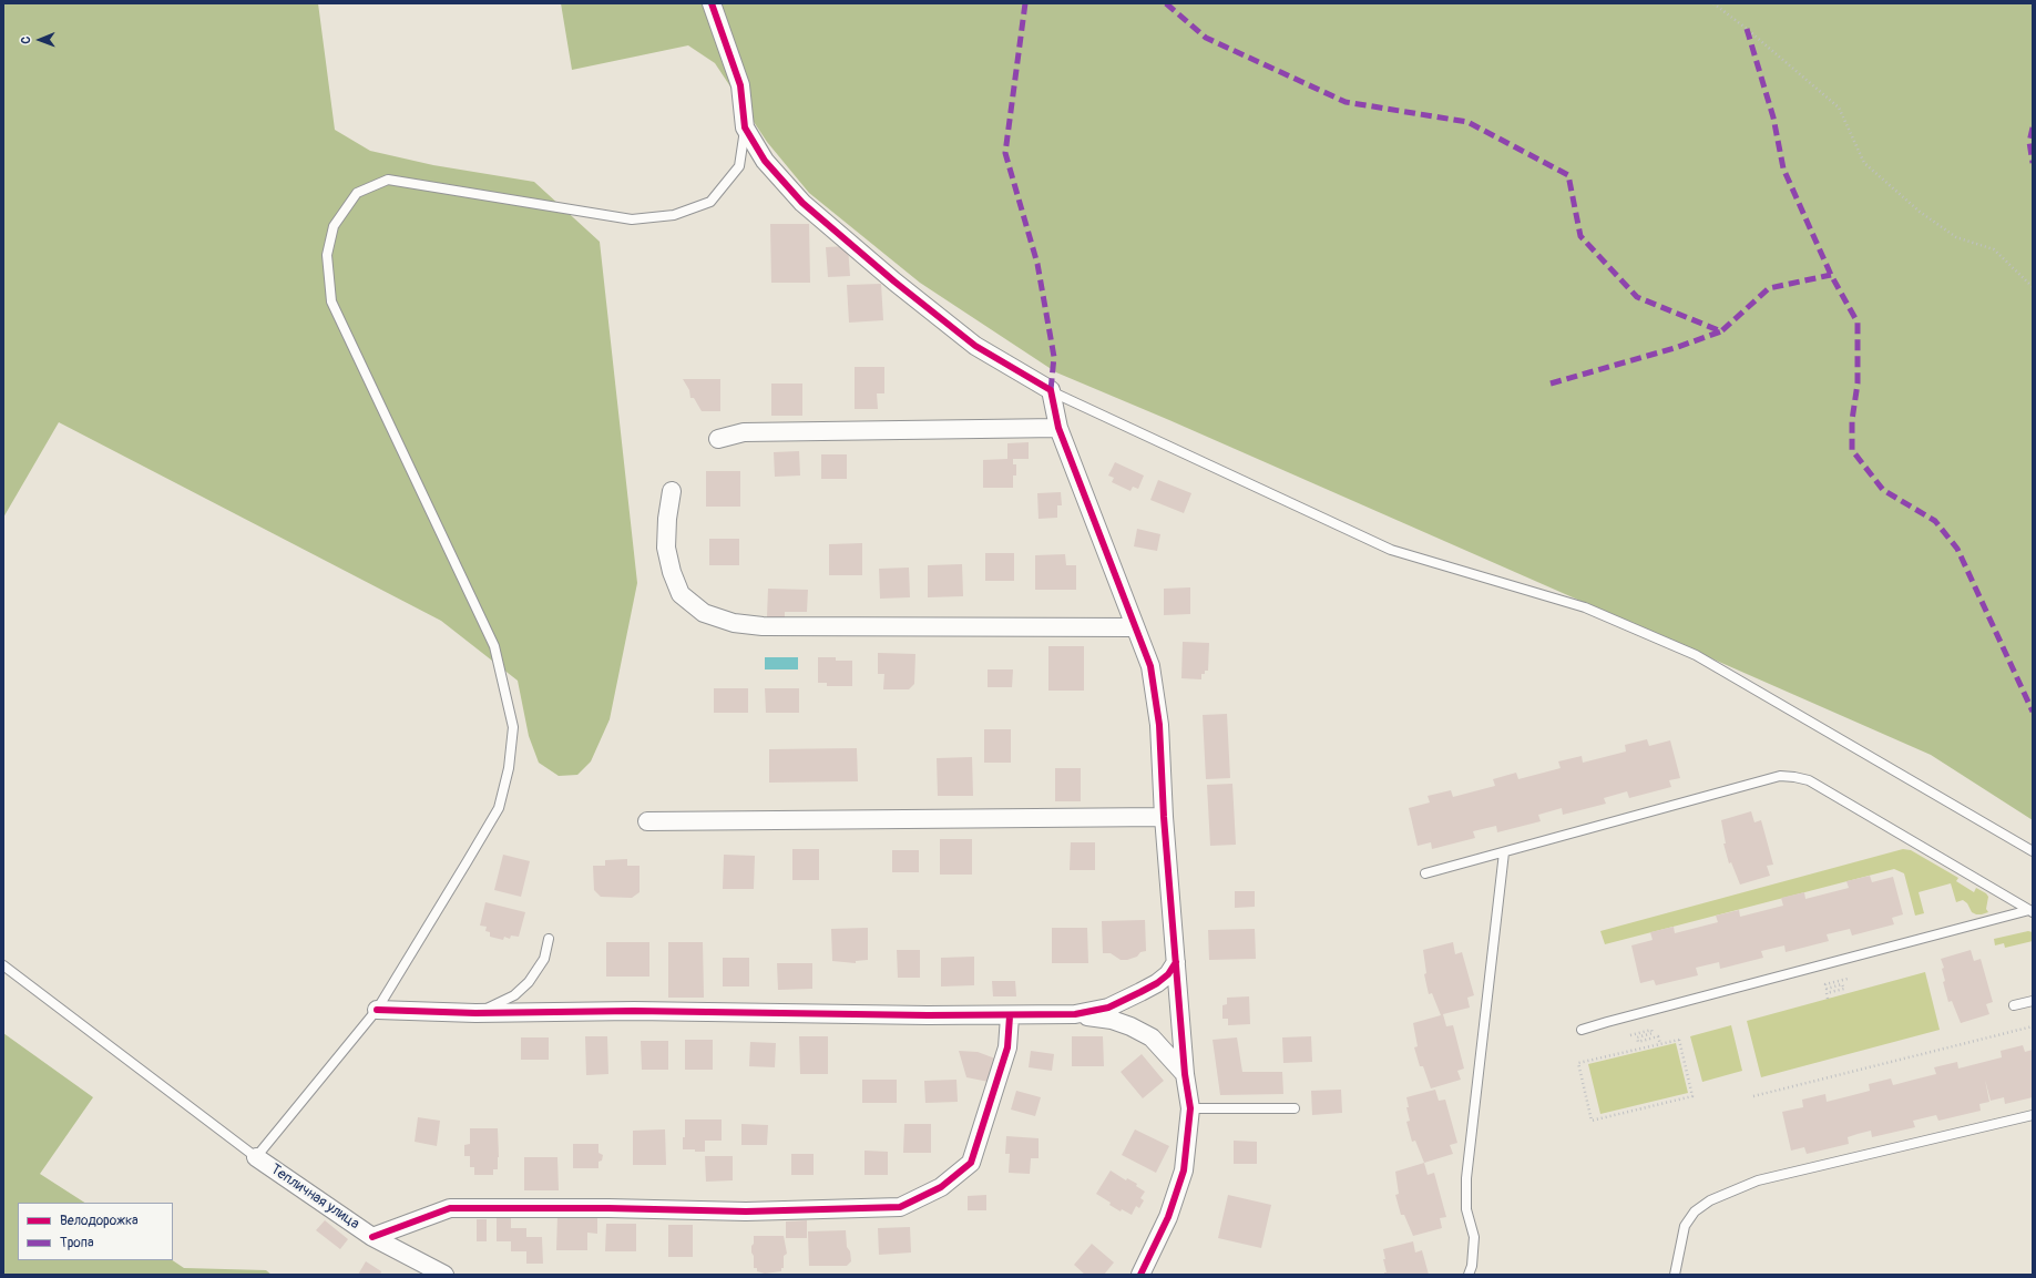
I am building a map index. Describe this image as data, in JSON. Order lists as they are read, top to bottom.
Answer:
{
  "streets": {
    "street": ["Тепличная улица"]
  },
  "legend": ["Велодорожка", "Тропа"],
  "north": "left"
}
